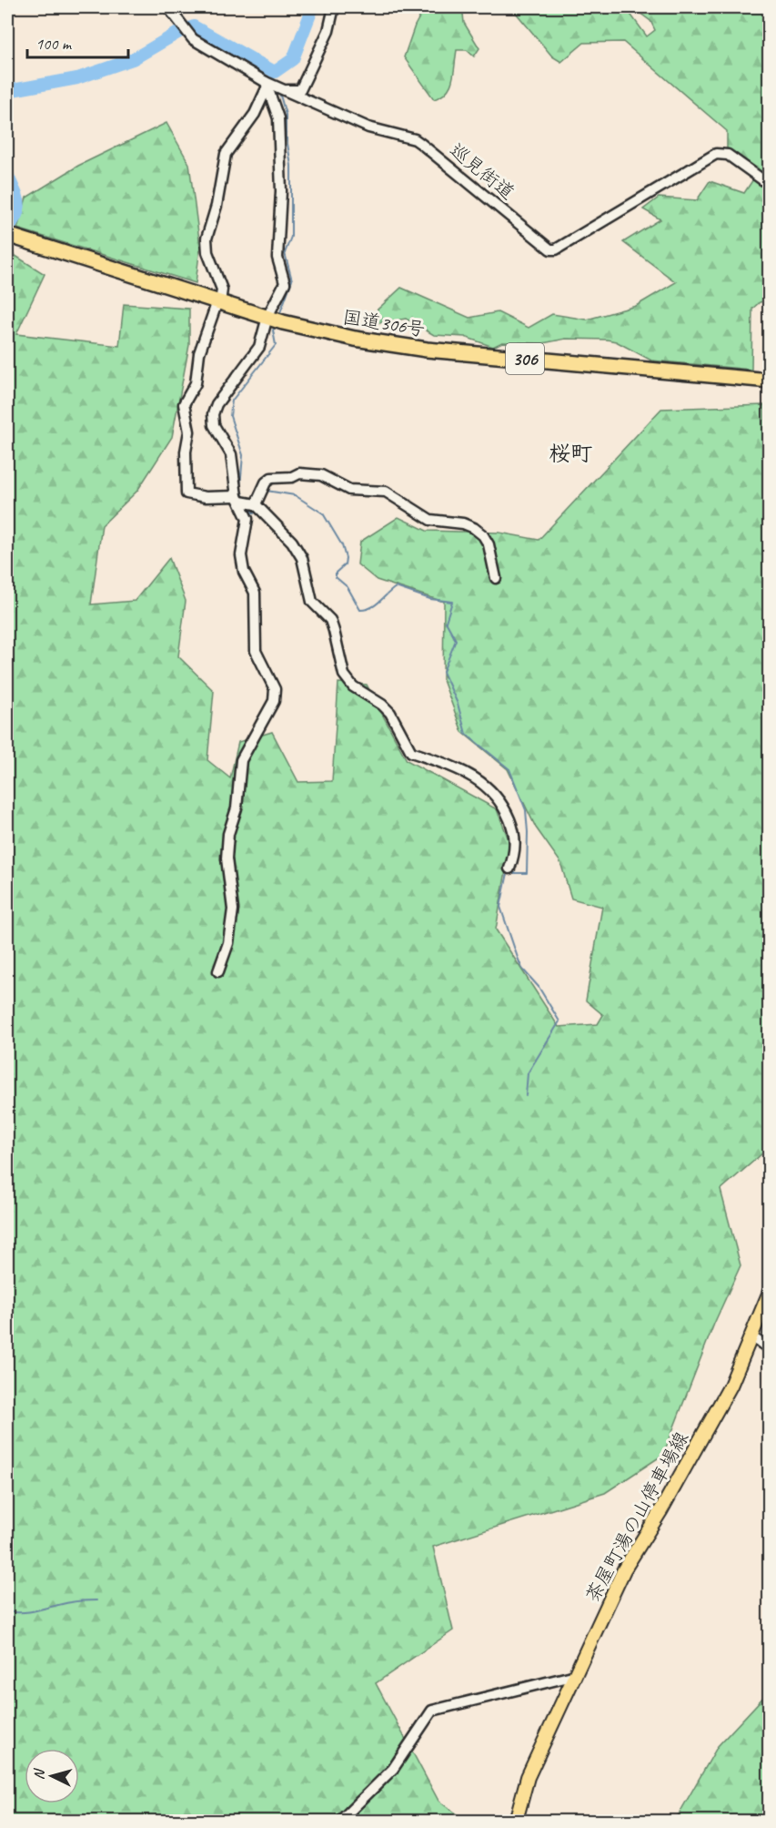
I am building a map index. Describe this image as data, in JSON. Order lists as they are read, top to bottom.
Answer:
{
  "streets": {
    "highway": ["国道306号", "306"],
    "main road": ["茶屋町湯の山停車場線"],
    "street": ["巡見街道"]
  },
  "districts": ["桜町"],
  "scale_bar": "100 m",
  "north": "left"
}
